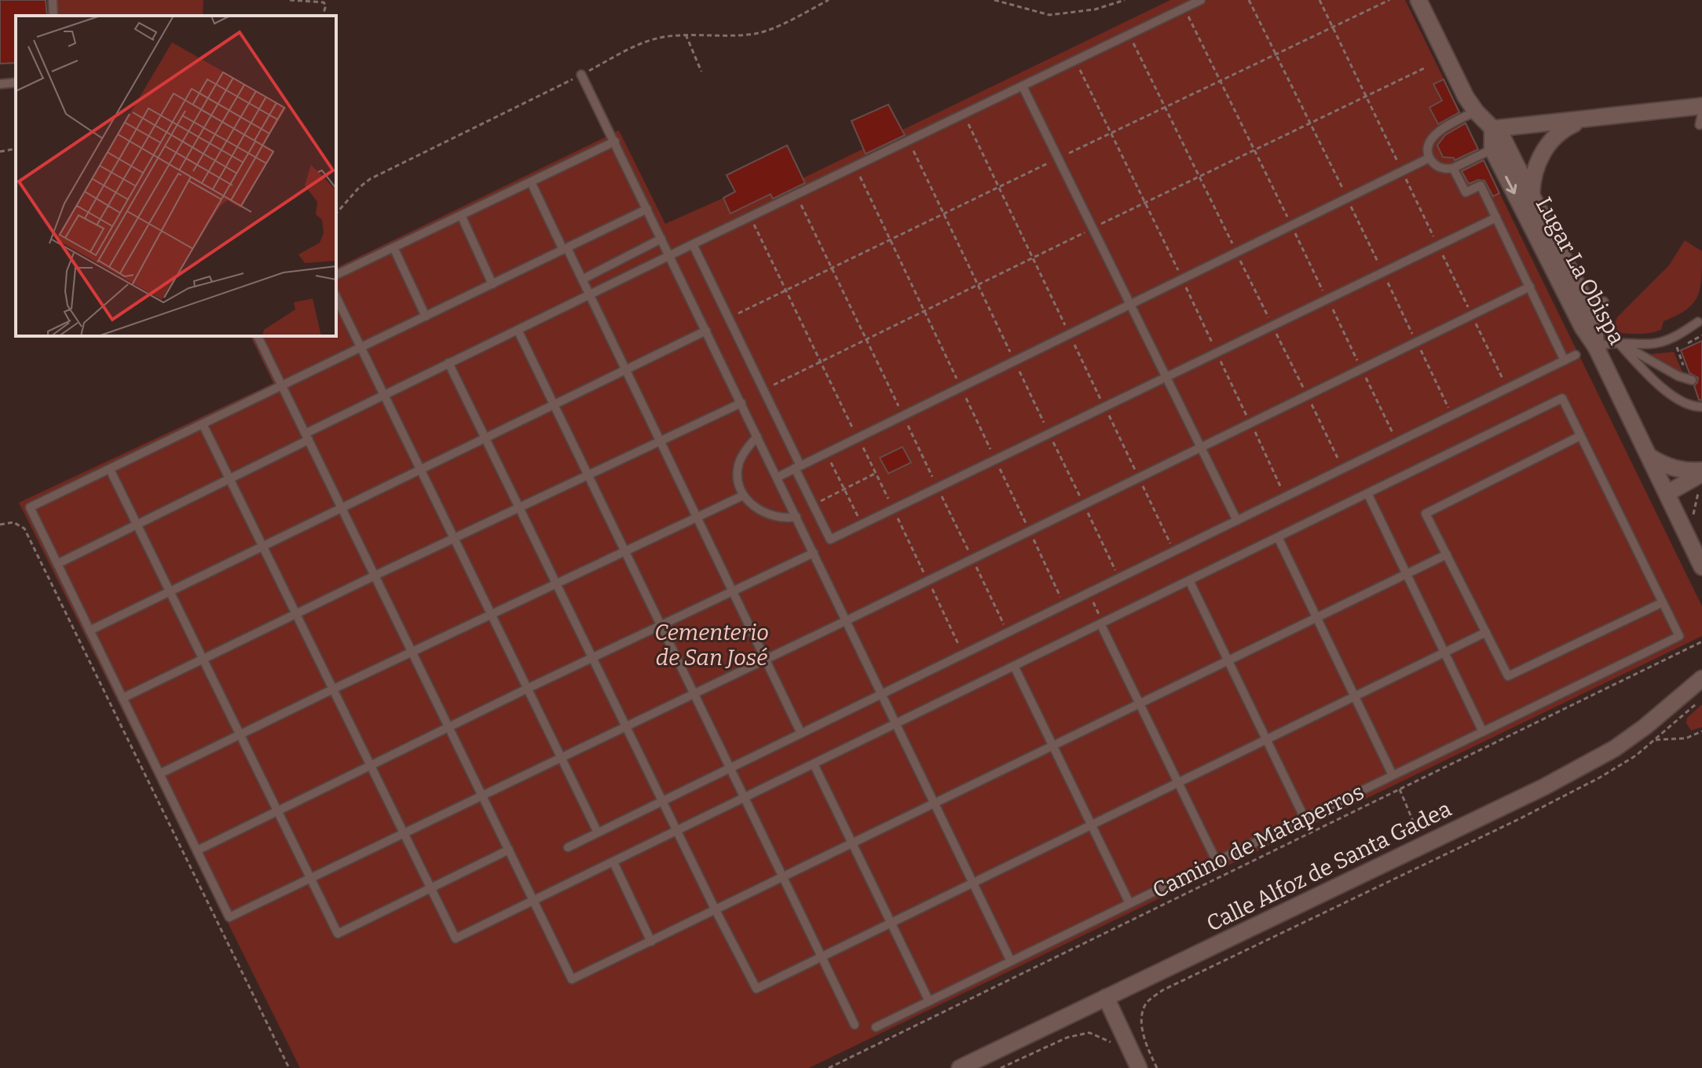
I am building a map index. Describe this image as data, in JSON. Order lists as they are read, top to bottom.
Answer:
{
  "streets": {
    "street": ["Lugar La Obispa", "Calle Alfoz de Santa Gadea"],
    "path": ["Camino de Mataperros"]
  },
  "parks": ["Cementerio de San José"]
}
